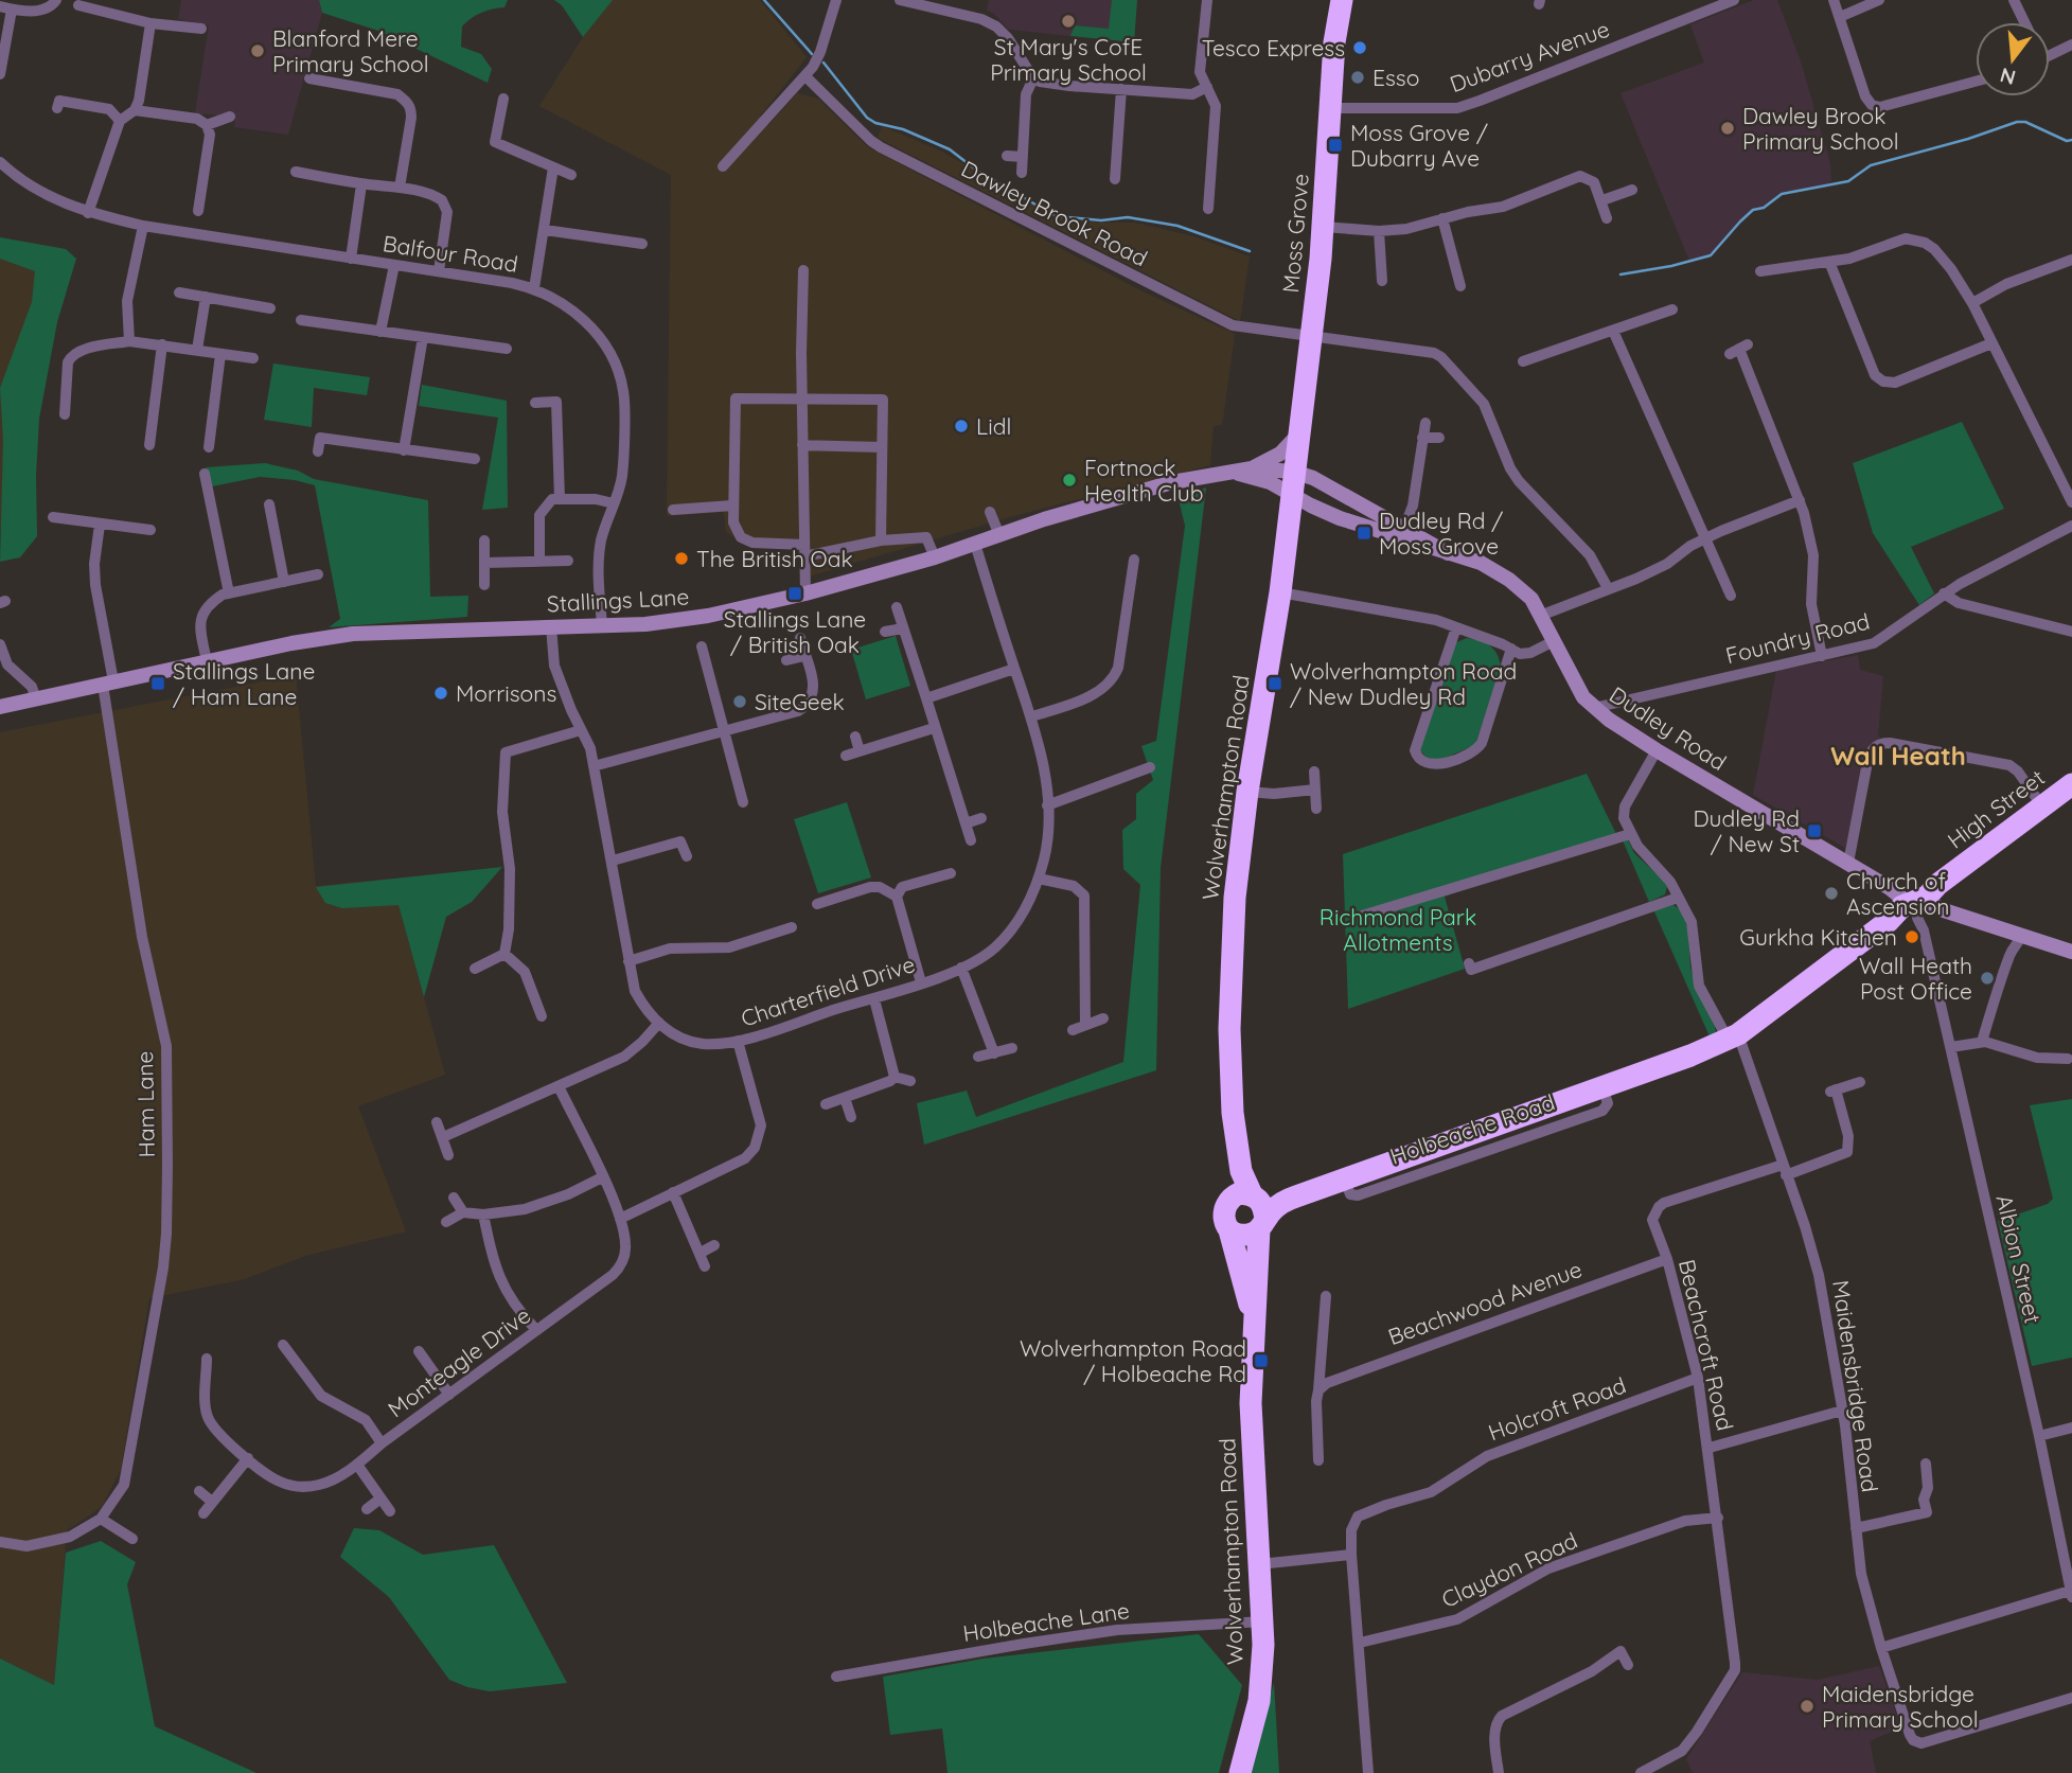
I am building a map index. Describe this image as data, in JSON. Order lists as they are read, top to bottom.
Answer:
{
  "streets": {
    "highway": [
      "Moss Grove",
      "Wolverhampton Road",
      "High Street",
      "Holbeache Road"
    ],
    "main road": ["Stallings Lane", "Dudley Road"],
    "street": [
      "Dubarry Avenue",
      "Dawley Brook Road",
      "Balfour Road",
      "Foundry Road",
      "Charterfield Drive",
      "Ham Lane",
      "Albion Street",
      "Beachwood Avenue",
      "Beachcroft Road",
      "Monteagle Drive",
      "Maidensbridge Road",
      "Holcroft Road",
      "Claydon Road",
      "Holbeache Lane"
    ]
  },
  "crossings": [
    ["Dubarry Avenue", "Moss Grove"],
    ["Dawley Brook Road", "Moss Grove"],
    ["Moss Grove", "Stallings Lane"],
    ["Moss Grove", "Dudley Road"],
    ["Moss Grove", "Wolverhampton Road"],
    ["Balfour Road", "Stallings Lane"],
    ["Stallings Lane", "Dudley Road"],
    ["Stallings Lane", "Wolverhampton Road"],
    ["Stallings Lane", "Charterfield Drive"],
    ["Stallings Lane", "Ham Lane"],
    ["Foundry Road", "Dudley Road"],
    ["Dudley Road", "Wolverhampton Road"],
    ["Dudley Road", "High Street"],
    ["Dudley Road", "Albion Street"],
    ["Wolverhampton Road", "Holbeache Road"],
    ["Wolverhampton Road", "Holbeache Lane"],
    ["High Street", "Holbeache Road"],
    ["High Street", "Albion Street"],
    ["High Street", "Maidensbridge Road"],
    ["Holbeache Road", "Maidensbridge Road"],
    ["Beachwood Avenue", "Beachcroft Road"],
    ["Beachcroft Road", "Maidensbridge Road"],
    ["Beachcroft Road", "Holcroft Road"],
    ["Beachcroft Road", "Claydon Road"]
  ],
  "districts": ["Wall Heath"],
  "parks": ["Richmond Park Allotments"],
  "places": {
    "other": [
      "St Mary's CofE Primary School",
      "Tesco Express",
      "Blanford Mere Primary School",
      "Esso",
      "Dawley Brook Primary School",
      "Lidl",
      "Fortnock Health Club",
      "The British Oak",
      "Morrisons",
      "SiteGeek",
      "Church of Ascension",
      "Gurkha Kitchen",
      "Wall Heath Post Office",
      "Maidensbridge Primary School"
    ],
    "transit": [
      "Moss Grove / Dubarry Ave",
      "Dudley Rd / Moss Grove",
      "Stallings Lane / British Oak",
      "Stallings Lane / Ham Lane",
      "Wolverhampton Road / New Dudley Rd",
      "Dudley Rd / New St",
      "Wolverhampton Road / Holbeache Rd"
    ]
  },
  "north": "bottom"
}
